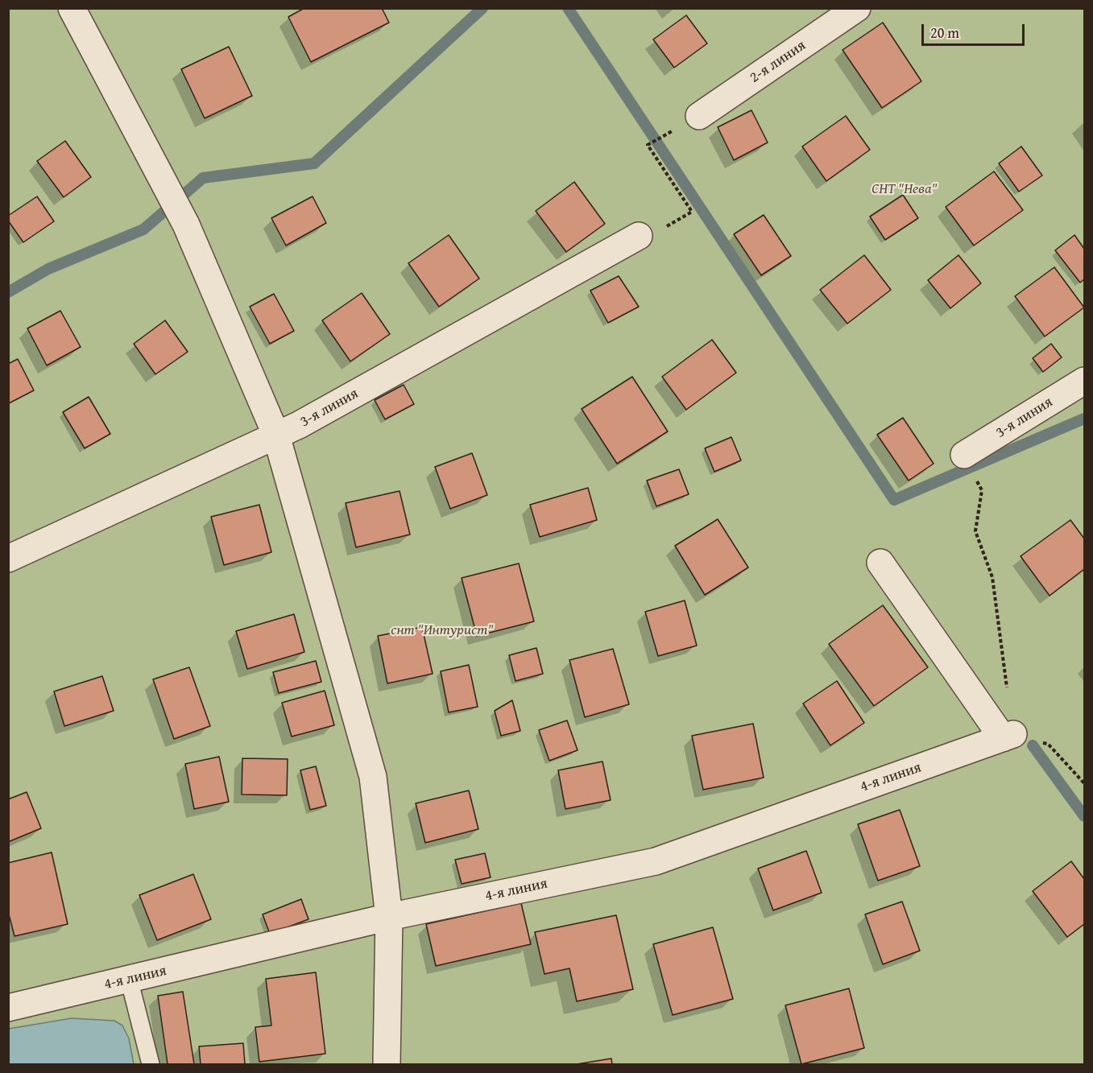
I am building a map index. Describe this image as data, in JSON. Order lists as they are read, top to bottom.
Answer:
{
  "streets": {
    "street": ["2-я линия", "3-я линия", "4-я линия"]
  },
  "parks": ["СНТ \"Нева\"", "снт \"Интурист\""],
  "scale_bar": "20 m"
}
